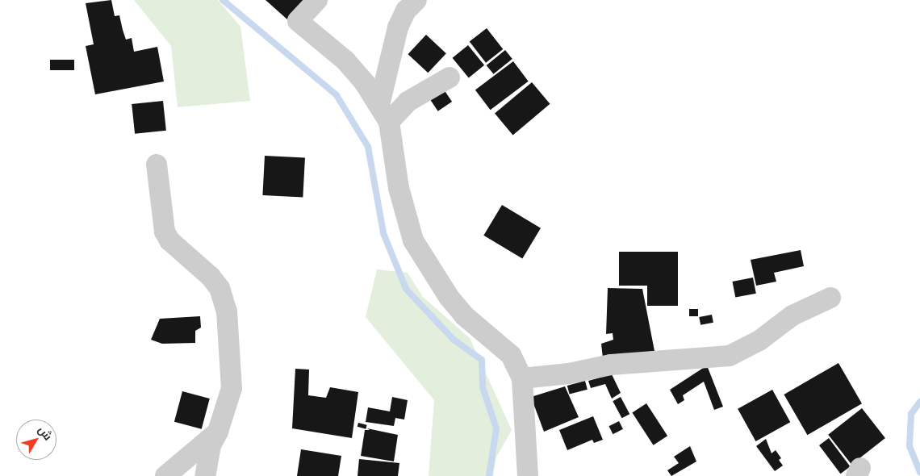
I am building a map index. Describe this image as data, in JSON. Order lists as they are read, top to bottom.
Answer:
{
  "north": "top right"
}
